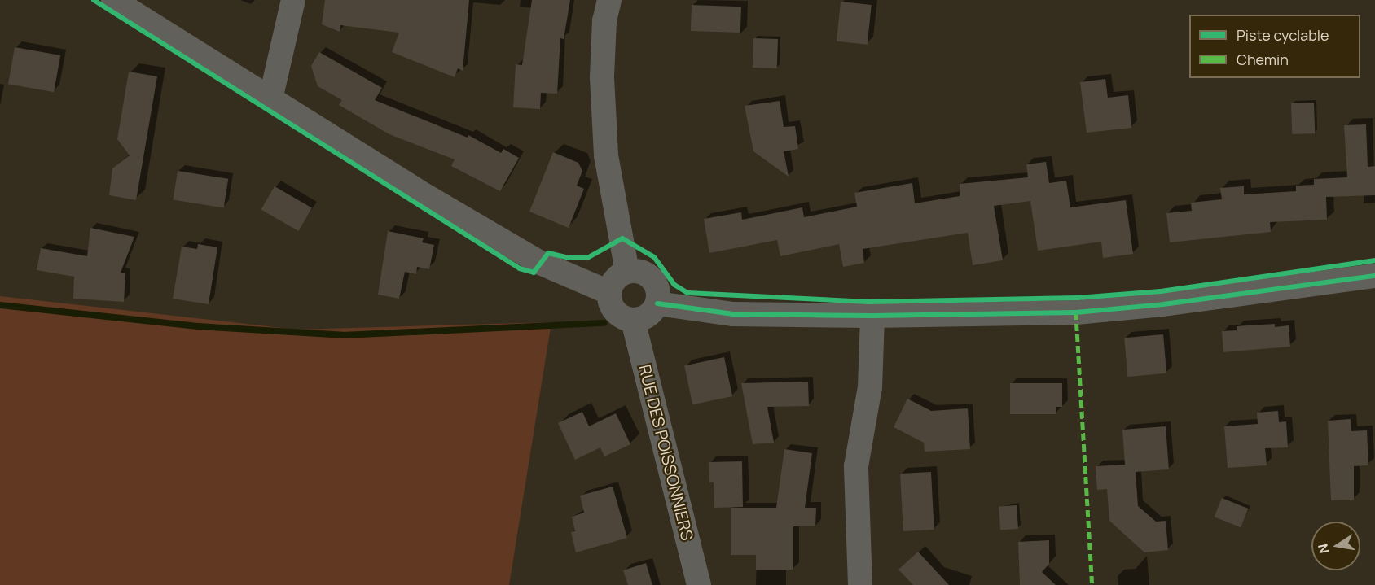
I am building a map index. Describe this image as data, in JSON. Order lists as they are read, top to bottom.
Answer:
{
  "streets": {
    "street": ["RUE DES POISSONNIERS"]
  },
  "legend": ["Piste cyclable", "Chemin"],
  "north": "left"
}
